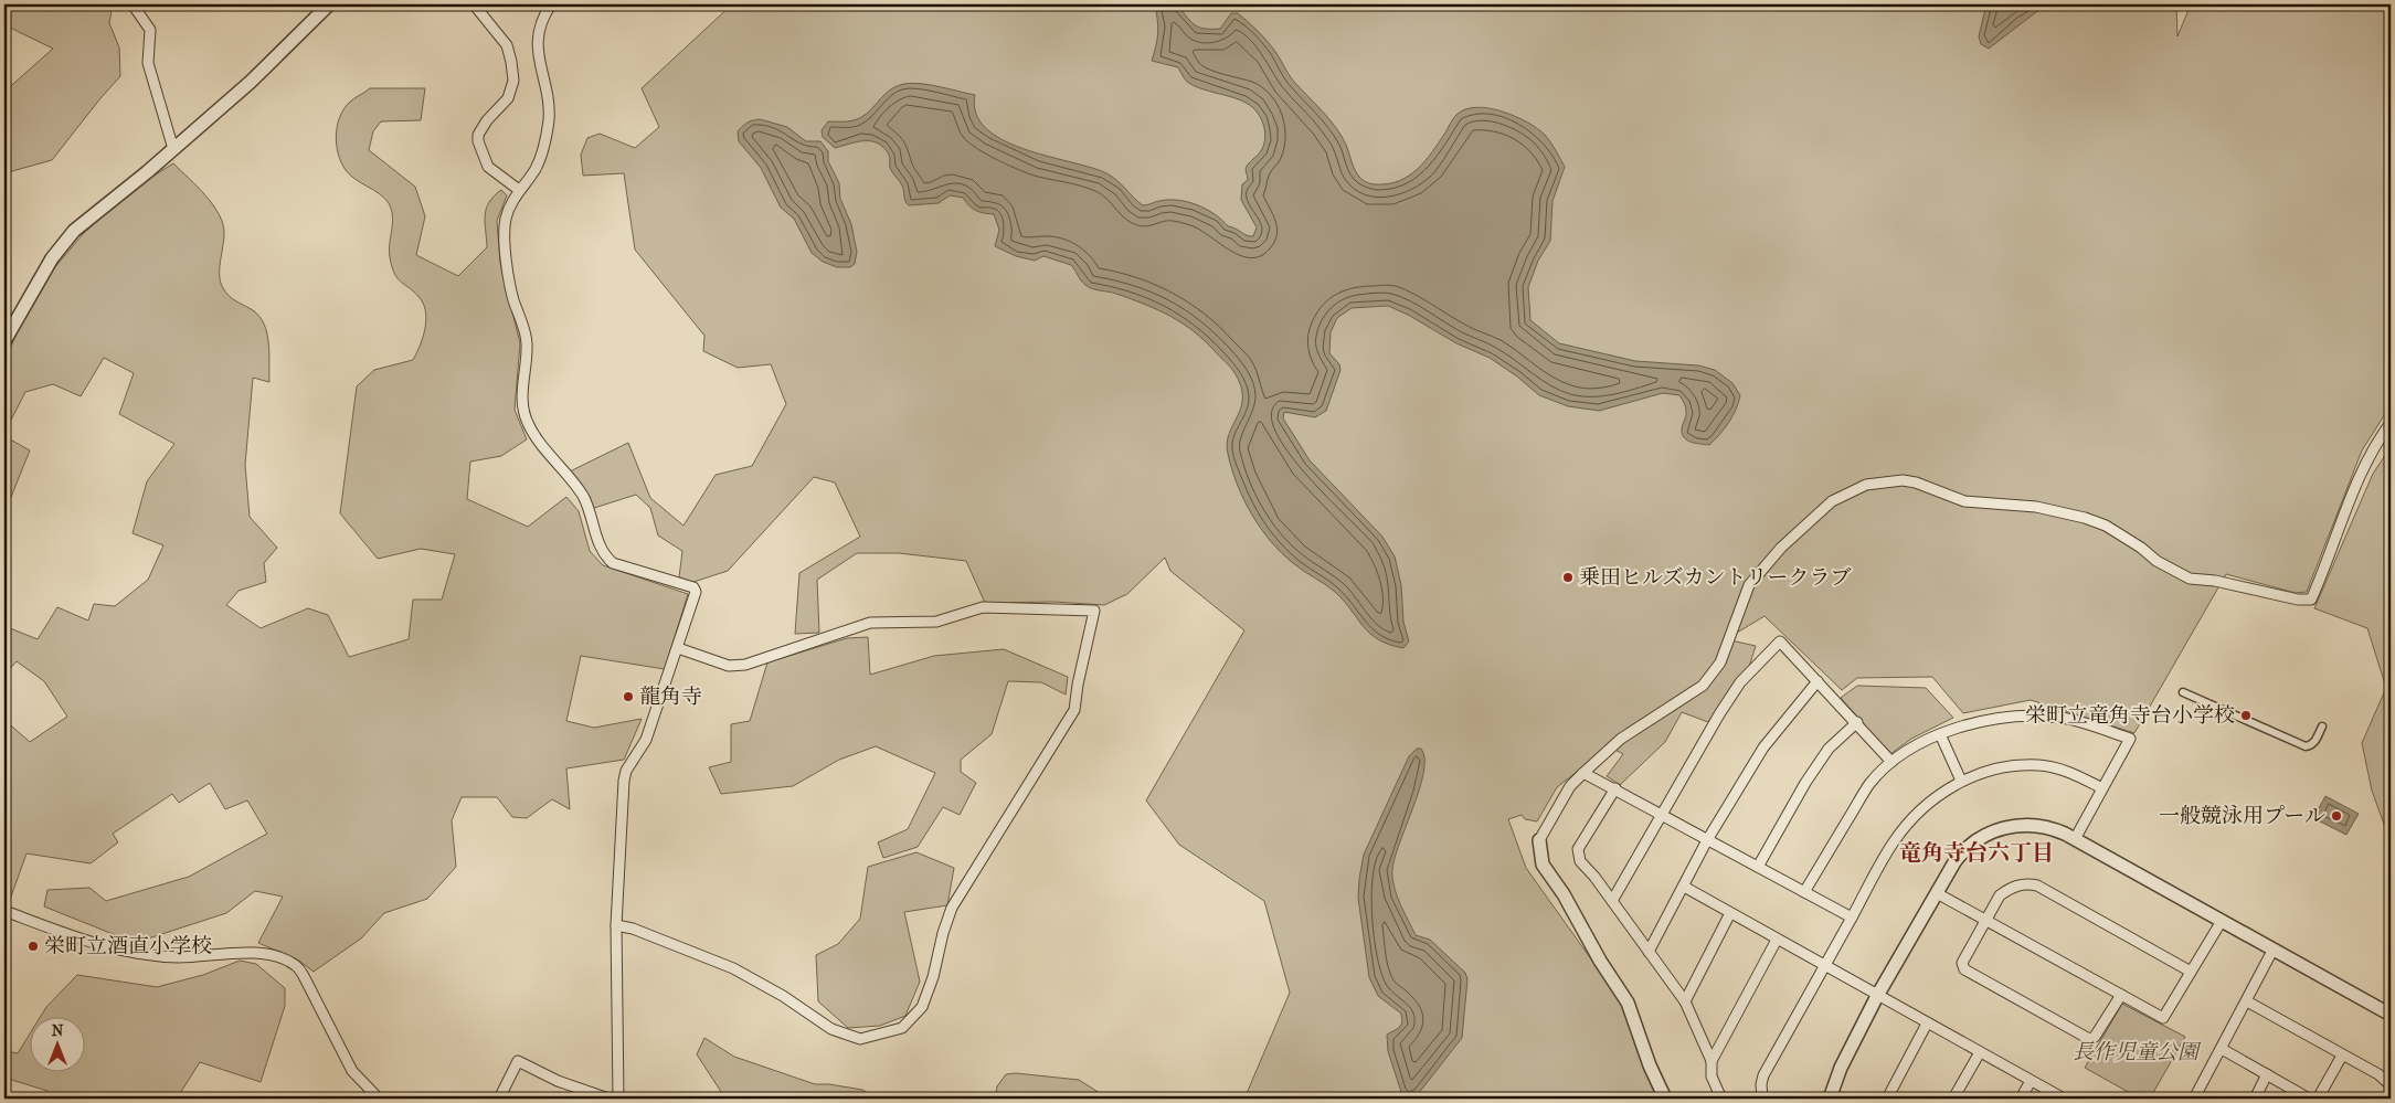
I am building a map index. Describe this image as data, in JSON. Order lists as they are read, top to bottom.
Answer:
{
  "districts": ["竜角寺台六丁目"],
  "parks": ["長作児童公園"],
  "places": [
    "乗田ヒルズカントリークラブ",
    "龍角寺",
    "栄町立竜角寺台小学校",
    "一般競泳用プール",
    "栄町立酒直小学校"
  ],
  "north": "top"
}
